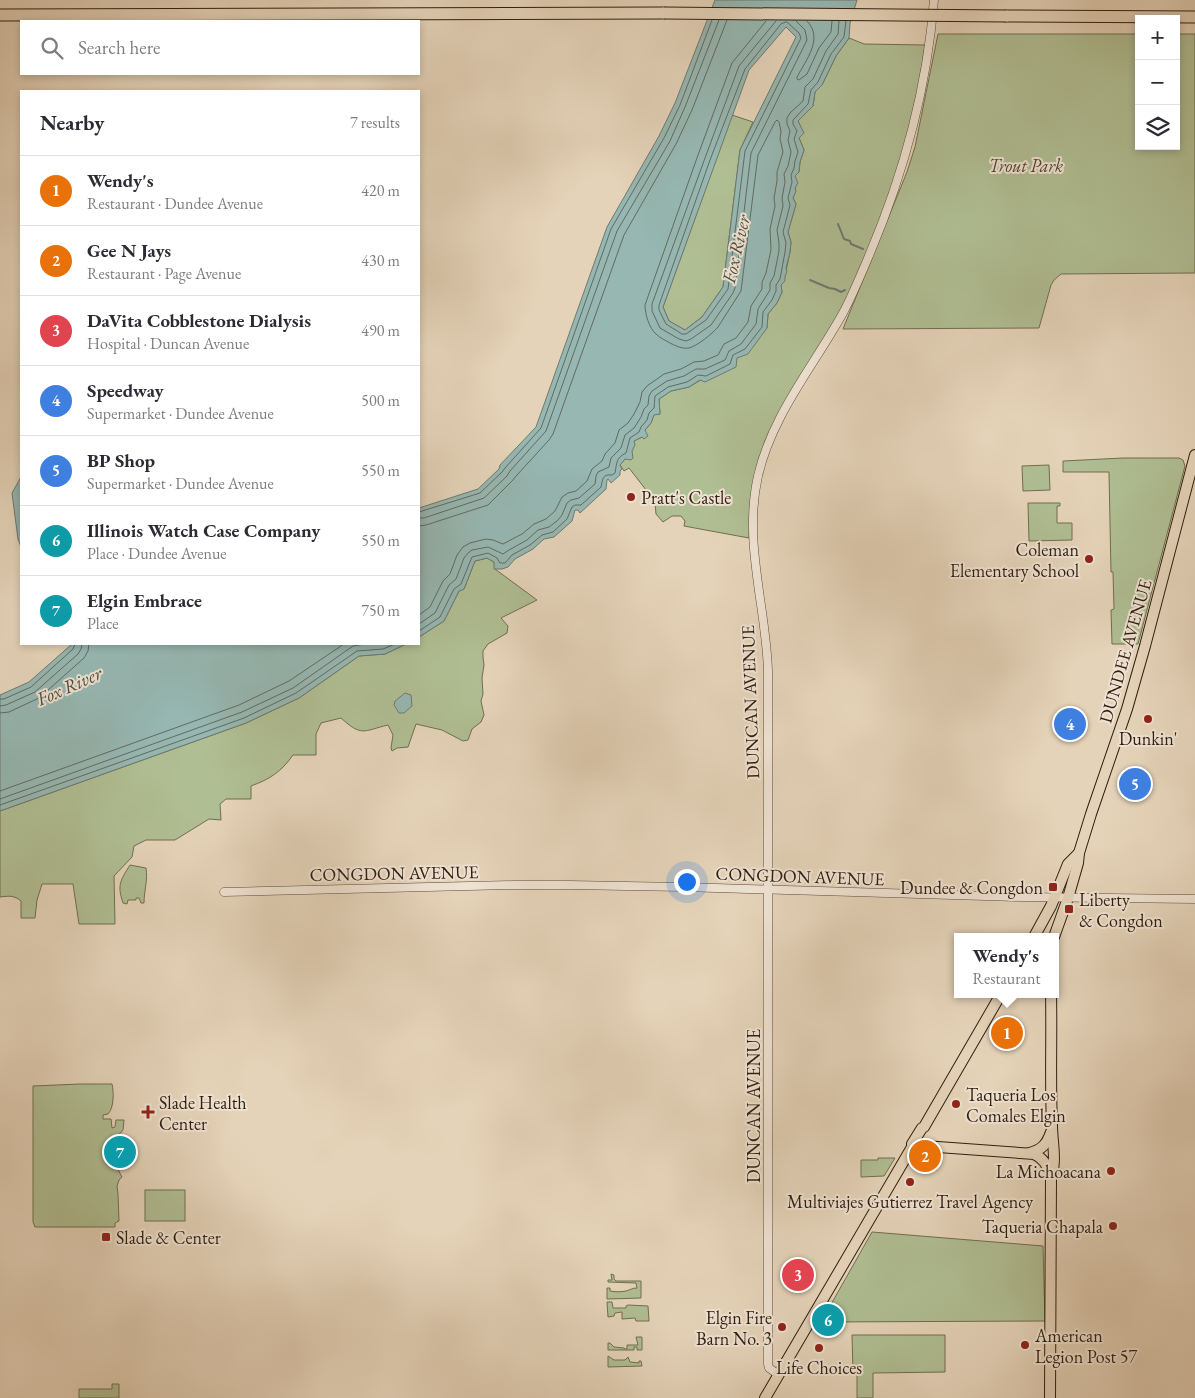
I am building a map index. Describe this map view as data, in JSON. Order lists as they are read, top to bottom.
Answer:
{
  "streets": {
    "main road": ["DUNDEE AVENUE"],
    "street": ["DUNCAN AVENUE", "CONGDON AVENUE"]
  },
  "crossings": [
    ["DUNDEE AVENUE", "CONGDON AVENUE"],
    ["DUNCAN AVENUE", "CONGDON AVENUE"]
  ],
  "water": ["Fox River"],
  "parks": ["Trout Park"],
  "places": {
    "other": [
      "Pratt's Castle",
      "Coleman Elementary School",
      "Dunkin'",
      "Taqueria Los Comales Elgin",
      "La Michoacana",
      "Multiviajes Gutierrez Travel Agency",
      "Taqueria Chapala",
      "Elgin Fire Barn No. 3",
      "American Legion Post 57",
      "Life Choices"
    ],
    "transit": ["Dundee & Congdon", "Liberty & Congdon", "Slade & Center"],
    "health": ["Slade Health Center"]
  },
  "page": {
    "map_buttons": ["+", "−"],
    "search": "Search here",
    "heading": ["Nearby", "7 results"],
    "list": [
      {
        "mark": "1",
        "name": "Wendy's",
        "note": "Restaurant · Dundee Avenue",
        "value": "420 m"
      },
      {
        "mark": "2",
        "name": "Gee N Jays",
        "note": "Restaurant · Page Avenue",
        "value": "430 m"
      },
      {
        "mark": "3",
        "name": "DaVita Cobblestone Dialysis",
        "note": "Hospital · Duncan Avenue",
        "value": "490 m"
      },
      {
        "mark": "4",
        "name": "Speedway",
        "note": "Supermarket · Dundee Avenue",
        "value": "500 m"
      },
      {
        "mark": "5",
        "name": "BP Shop",
        "note": "Supermarket · Dundee Avenue",
        "value": "550 m"
      },
      {
        "mark": "6",
        "name": "Illinois Watch Case Company",
        "note": "Place · Dundee Avenue",
        "value": "550 m"
      },
      {
        "mark": "7",
        "name": "Elgin Embrace",
        "note": "Place",
        "value": "750 m"
      }
    ],
    "pins": [
      "4",
      "5",
      "1",
      "7",
      "2",
      "3",
      "6"
    ],
    "popup": ["Wendy's", "Restaurant"]
  }
}
